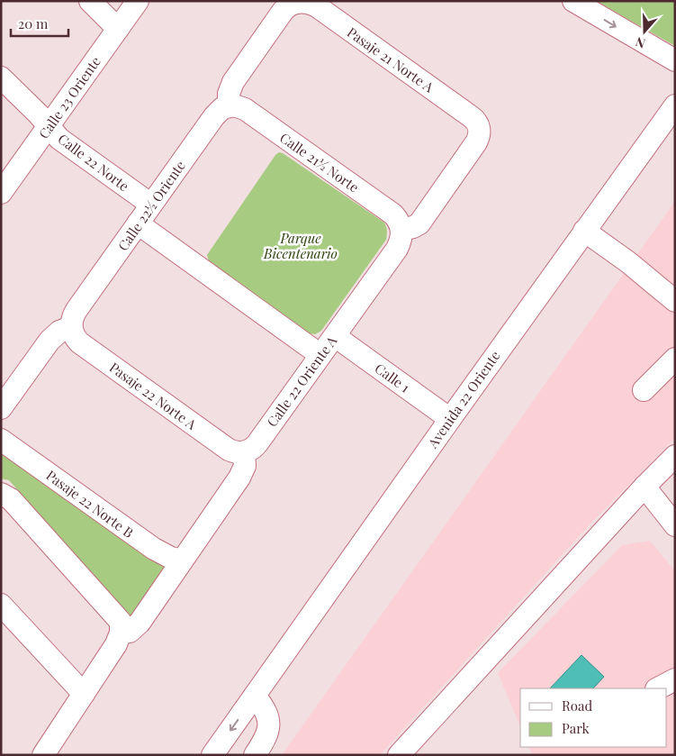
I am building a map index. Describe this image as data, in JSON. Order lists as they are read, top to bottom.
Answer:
{
  "streets": {
    "street": [
      "Pasaje 21 Norte A",
      "Calle 23 Oriente",
      "Calle 22 Norte",
      "Calle 21½ Norte",
      "Calle 22½ Oriente",
      "Calle 1",
      "Calle 22 Oriente A",
      "Pasaje 22 Norte A",
      "Avenida 22 Oriente",
      "Pasaje 22 Norte B"
    ]
  },
  "crossings": [
    ["Pasaje 21 Norte A", "Calle 21½ Norte"],
    ["Pasaje 21 Norte A", "Calle 22 Oriente A"],
    ["Calle 23 Oriente", "Calle 22 Norte"],
    ["Calle 22 Norte", "Calle 22½ Oriente"],
    ["Calle 21½ Norte", "Calle 22½ Oriente"],
    ["Calle 21½ Norte", "Calle 22 Oriente A"],
    ["Calle 22½ Oriente", "Pasaje 22 Norte A"],
    ["Calle 1", "Calle 22 Oriente A"],
    ["Calle 1", "Avenida 22 Oriente"],
    ["Calle 22 Oriente A", "Pasaje 22 Norte A"]
  ],
  "parks": ["Parque Bicentenario"],
  "legend": ["Road", "Park"],
  "scale_bar": "20 m",
  "north": "bottom"
}
